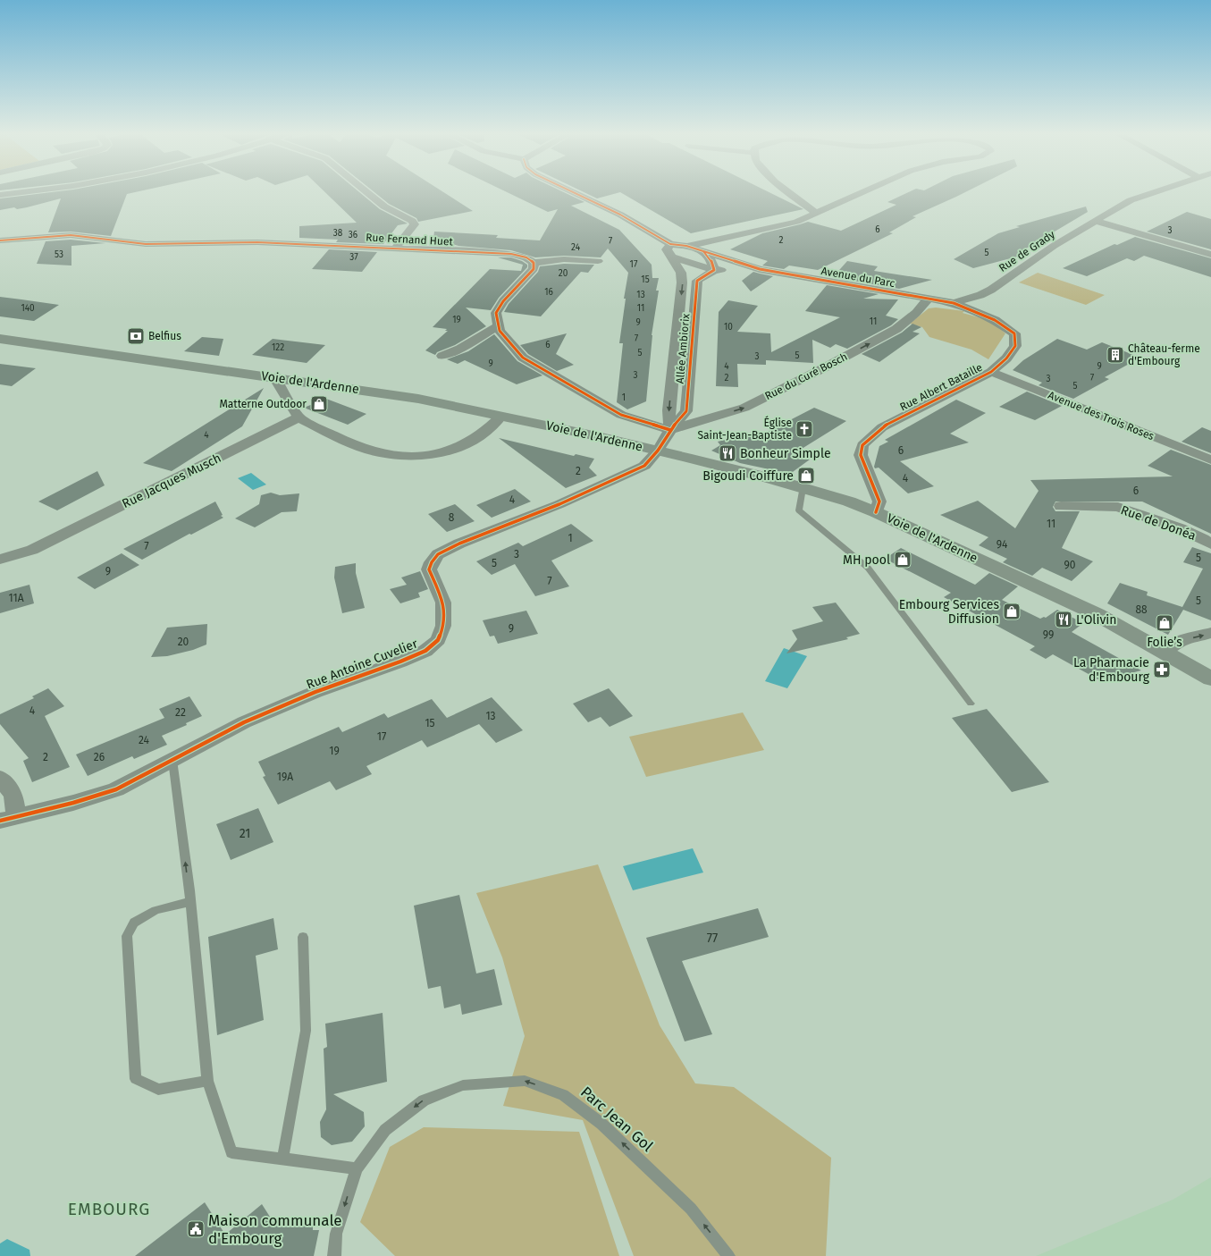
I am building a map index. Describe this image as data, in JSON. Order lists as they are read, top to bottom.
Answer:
{
  "streets": {
    "main road": ["Voie de l'Ardenne"],
    "street": [
      "Rue Fernand Huet",
      "Rue de Grady",
      "Avenue du Parc",
      "Allée Ambiorix",
      "Rue du Curé Bosch",
      "Rue Albert Bataille",
      "Avenue des Trois Roses",
      "Rue Jacques Musch",
      "Rue de Donéa",
      "Rue Antoine Cuvelier"
    ],
    "lane": ["Parc Jean Gol"]
  },
  "crossings": [
    ["Rue de Grady", "Avenue du Parc"],
    ["Rue de Grady", "Rue Albert Bataille"],
    ["Avenue du Parc", "Allée Ambiorix"],
    ["Avenue du Parc", "Rue du Curé Bosch"],
    ["Avenue du Parc", "Rue Albert Bataille"],
    ["Allée Ambiorix", "Rue du Curé Bosch"],
    ["Allée Ambiorix", "Voie de l'Ardenne"],
    ["Allée Ambiorix", "Rue Antoine Cuvelier"],
    ["Voie de l'Ardenne", "Rue Albert Bataille"],
    ["Voie de l'Ardenne", "Rue Antoine Cuvelier"],
    ["Rue Albert Bataille", "Avenue des Trois Roses"]
  ],
  "one_way": ["Rue du Curé Bosch"],
  "districts": ["EMBOURG"],
  "places": {
    "bank": ["Belfius"],
    "building": ["Château-ferme d'Embourg"],
    "shop": [
      "Matterne Outdoor",
      "Bigoudi Coiffure",
      "MH pool",
      "Embourg Services Diffusion",
      "Folie’s"
    ],
    "church": ["Église Saint-Jean-Baptiste"],
    "restaurant": ["Bonheur Simple", "L'Olivin"],
    "pharmacy": ["La Pharmacie d'Embourg"],
    "public building": ["Maison communale d'Embourg"]
  },
  "house_numbers": [
    "6",
    "3",
    "38",
    "36",
    "2",
    "7",
    "24",
    "5",
    "53",
    "37",
    "17",
    "20",
    "15",
    "16",
    "13",
    "140",
    "11",
    "19",
    "11",
    "9",
    "10",
    "7",
    "6",
    "122",
    "5",
    "5",
    "3",
    "9",
    "4",
    "9",
    "3",
    "2",
    "7",
    "3",
    "5",
    "1",
    "4",
    "6",
    "2",
    "4",
    "6",
    "4",
    "8",
    "11",
    "1",
    "94",
    "7",
    "3",
    "5",
    "5",
    "90",
    "9",
    "7",
    "11A",
    "5",
    "88",
    "9",
    "99",
    "20",
    "4",
    "22",
    "13",
    "15",
    "17",
    "24",
    "19",
    "2",
    "26",
    "19A",
    "21",
    "77"
  ]
}
